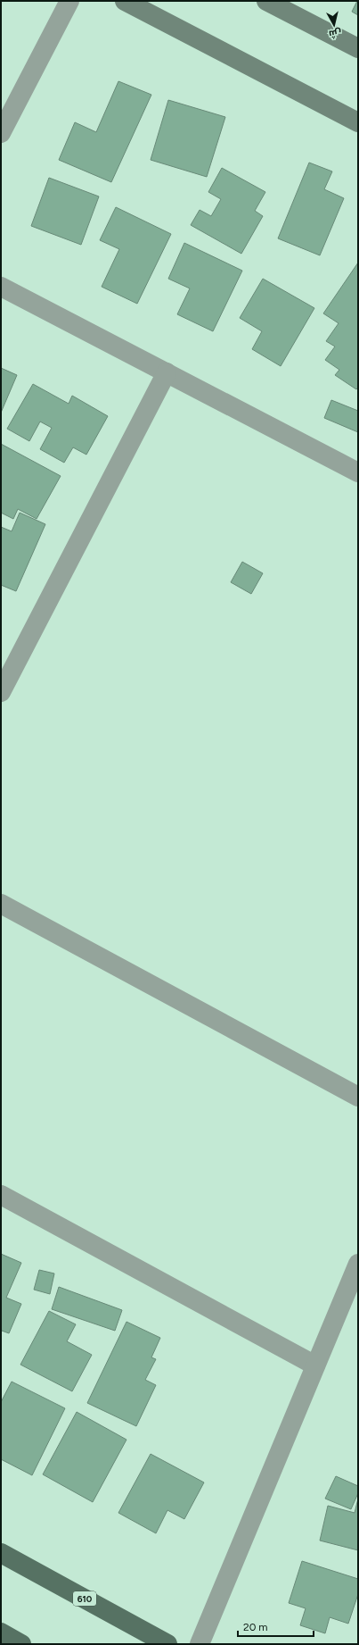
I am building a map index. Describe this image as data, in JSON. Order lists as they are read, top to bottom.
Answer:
{
  "streets": {
    "main road": ["610"]
  },
  "scale_bar": "20 m",
  "north": "bottom"
}
